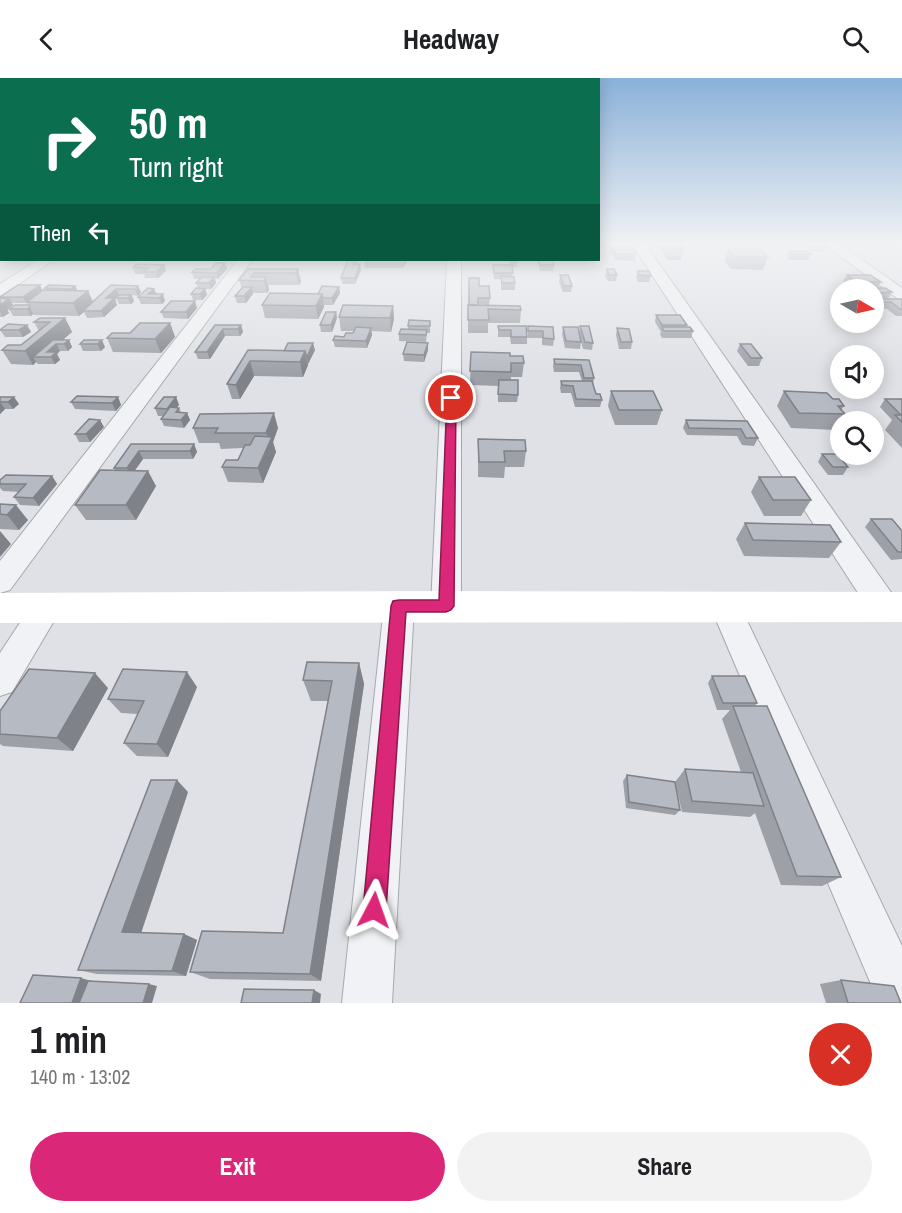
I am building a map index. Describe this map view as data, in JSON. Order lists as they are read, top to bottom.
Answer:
{
  "north": "right",
  "page": {
    "header": "Headway",
    "turn": ["50 m", "Turn right"],
    "then": "Then",
    "heading": ["1 min", "140 m · 13:02"],
    "buttons": ["Exit", "Share"]
  }
}
